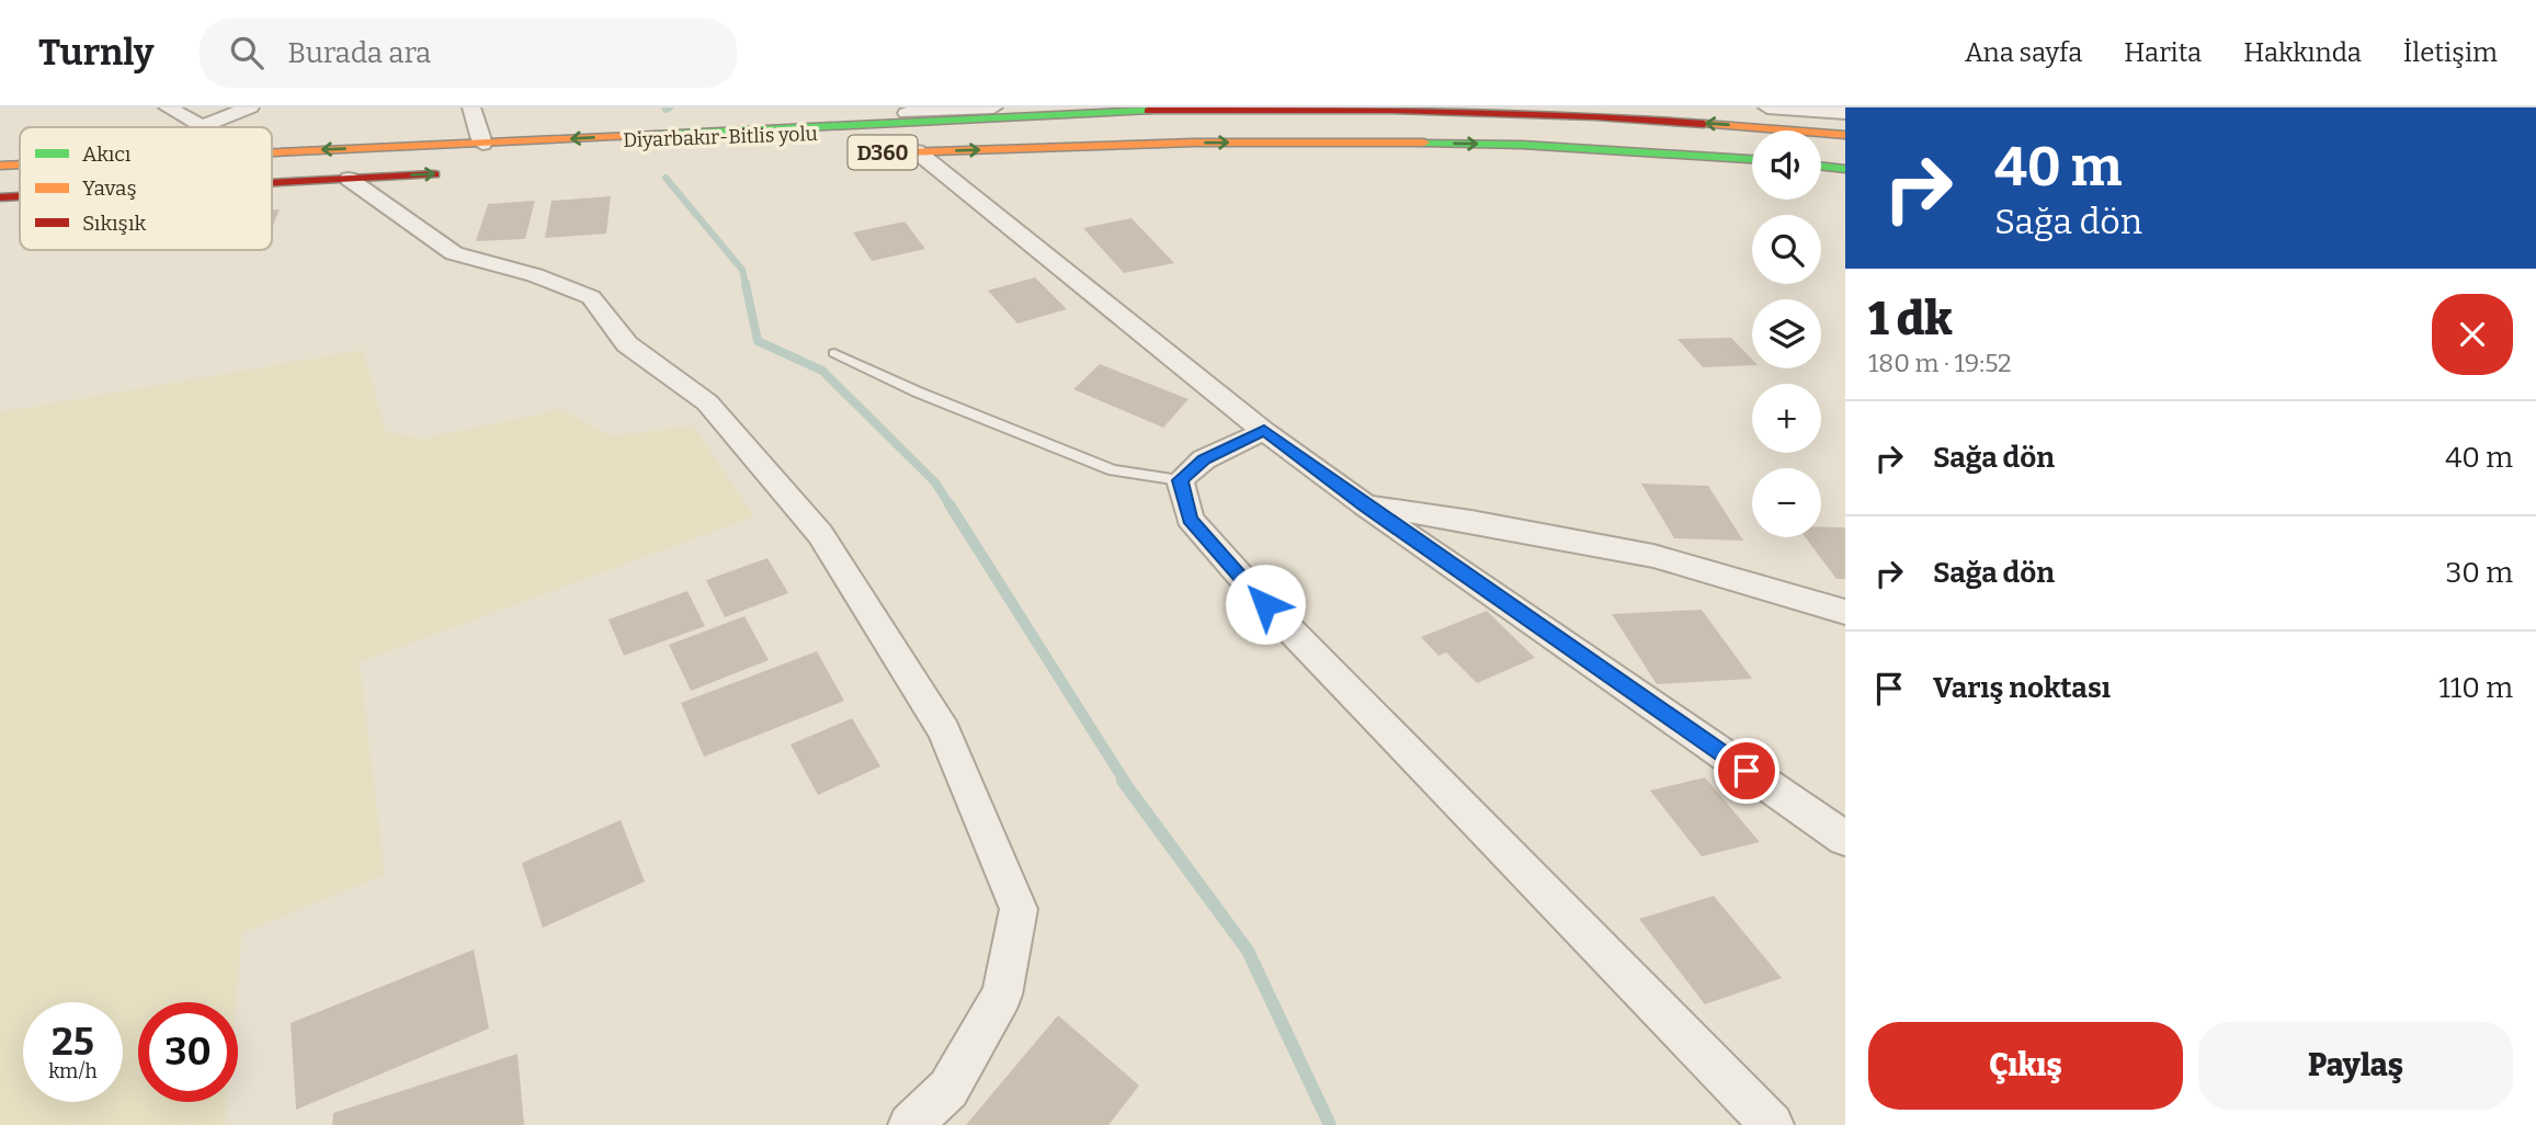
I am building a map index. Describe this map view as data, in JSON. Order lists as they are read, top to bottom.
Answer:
{
  "streets": {
    "highway": ["Diyarbakır-Bitlis yolu", "D360"]
  },
  "legend": ["Akıcı", "Yavaş", "Sıkışık"],
  "page": {
    "header": "Turnly",
    "search": "Burada ara",
    "nav": [
      "Ana sayfa",
      "Harita",
      "Hakkında",
      "İletişim"
    ],
    "turn": ["40 m", "Sağa dön"],
    "map_buttons": ["+", "−"],
    "heading": ["1 dk", "180 m · 19:52"],
    "list": [
      {
        "name": "Sağa dön",
        "value": "40 m"
      },
      {
        "name": "Sağa dön",
        "value": "30 m"
      },
      {
        "name": "Varış noktası",
        "value": "110 m"
      }
    ],
    "speed": "25 km/h",
    "limit": "30",
    "buttons": ["Çıkış", "Paylaş"]
  }
}
